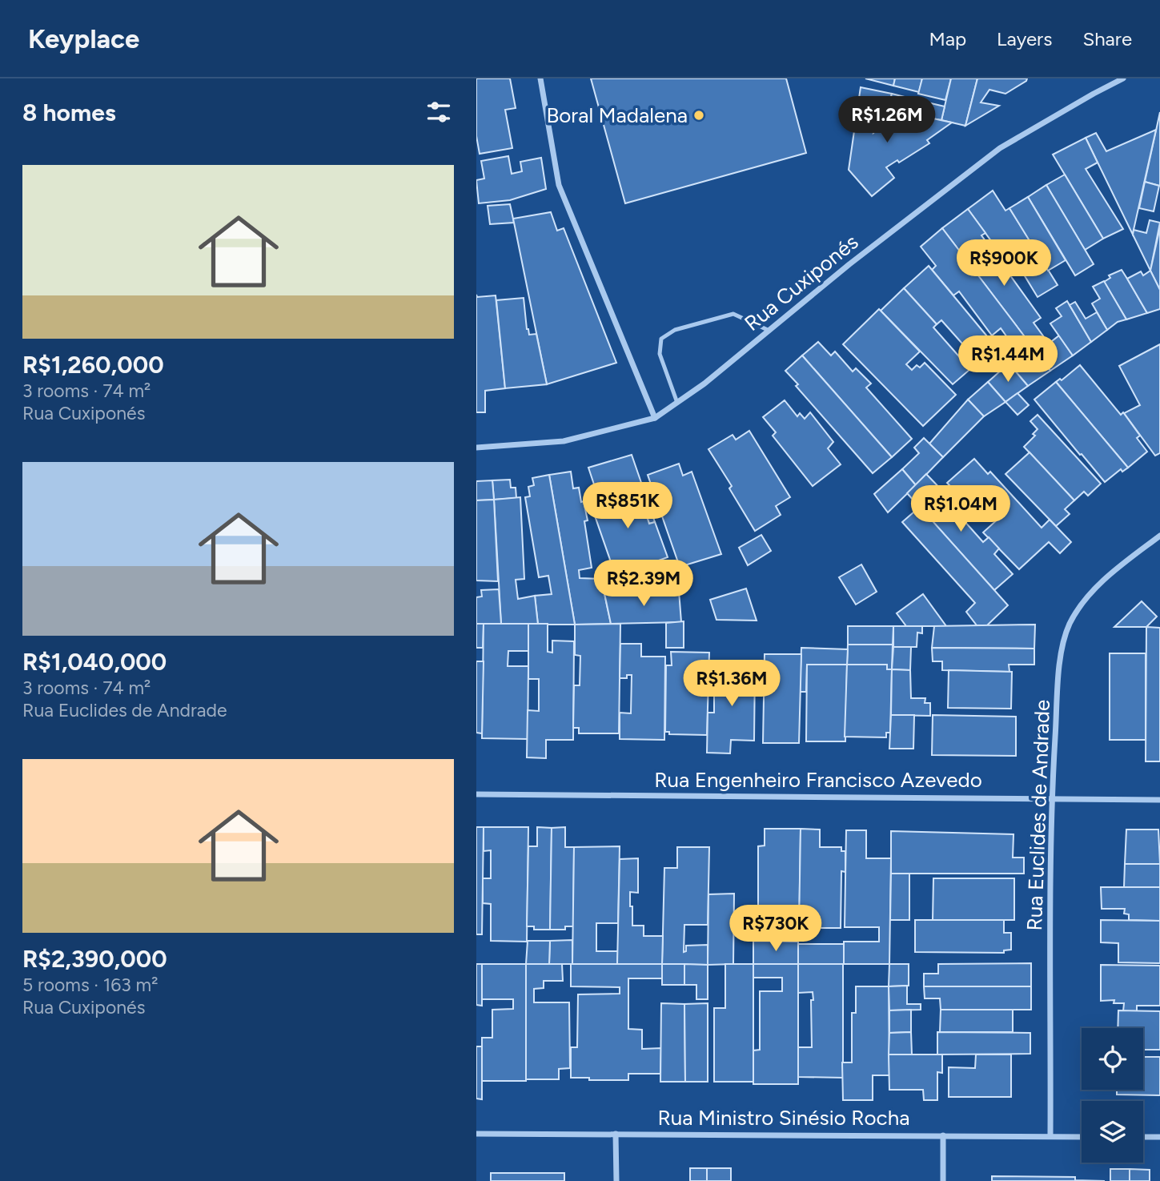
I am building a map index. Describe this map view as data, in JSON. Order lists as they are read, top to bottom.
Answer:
{
  "streets": {
    "street": [
      "Rua Cuxiponés",
      "Rua Engenheiro Francisco Azevedo",
      "Rua Euclides de Andrade",
      "Rua Ministro Sinésio Rocha"
    ]
  },
  "crossings": [
    ["Rua Engenheiro Francisco Azevedo", "Rua Euclides de Andrade"],
    ["Rua Euclides de Andrade", "Rua Ministro Sinésio Rocha"]
  ],
  "places": ["Boral Madalena"],
  "page": {
    "header": "Keyplace",
    "nav": ["Map", "Layers", "Share"],
    "heading": "8 homes",
    "price": [
      "R$1.26M",
      "R$900K",
      "R$1.44M",
      "R$851K",
      "R$1.04M",
      "R$2.39M",
      "R$1.36M",
      "R$730K"
    ],
    "list": [
      {
        "name": "R$1,260,000",
        "note": "3 rooms · 74 m² · Rua Cuxiponés"
      },
      {
        "name": "R$1,040,000",
        "note": "3 rooms · 74 m² · Rua Euclides de Andrade"
      },
      {
        "name": "R$2,390,000",
        "note": "5 rooms · 163 m² · Rua Cuxiponés"
      }
    ]
  }
}
